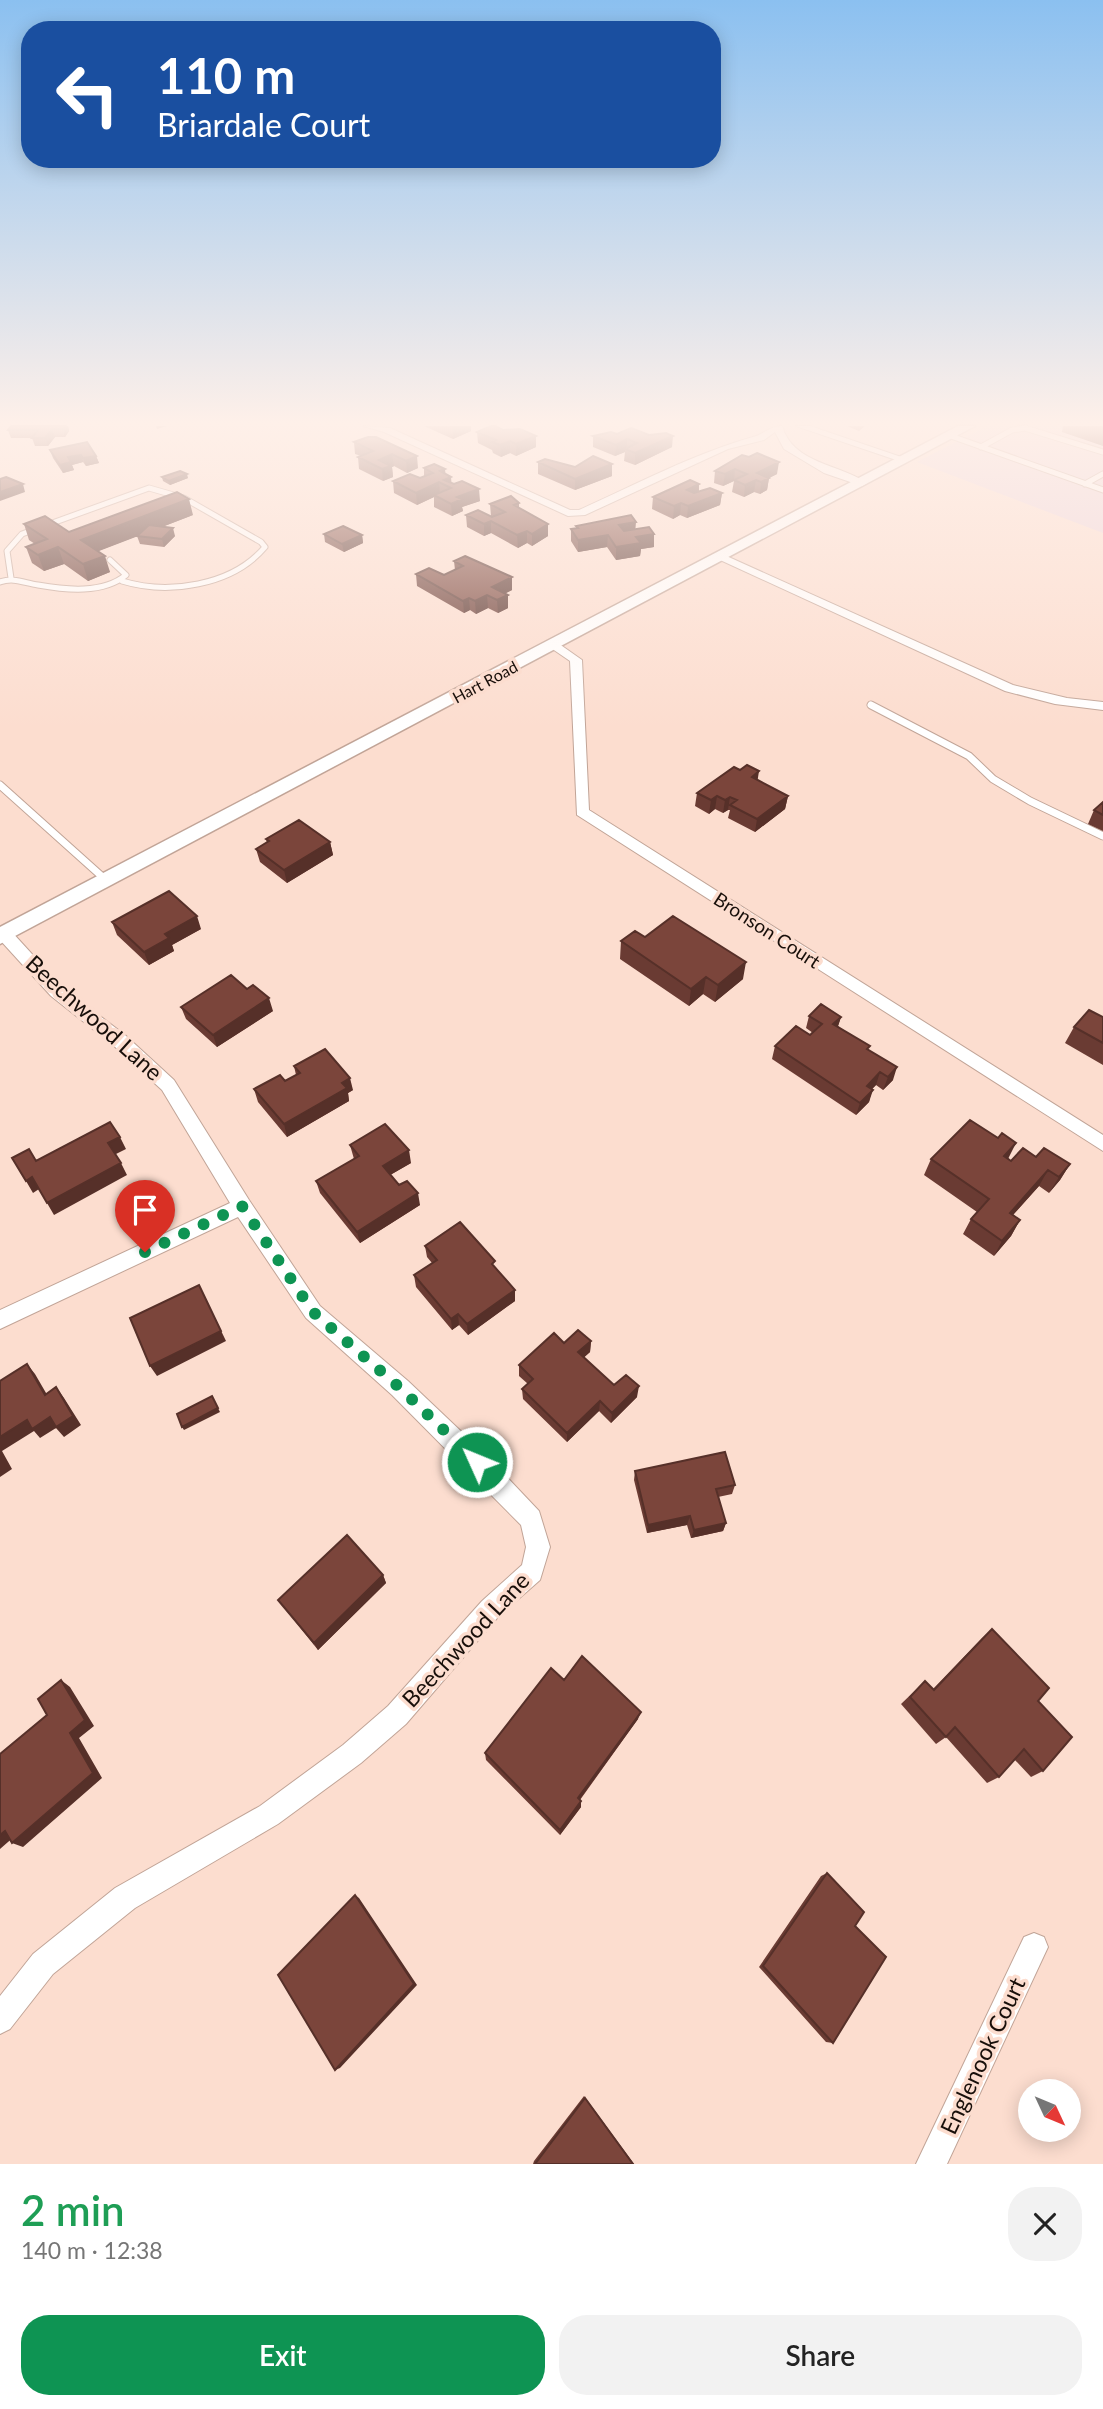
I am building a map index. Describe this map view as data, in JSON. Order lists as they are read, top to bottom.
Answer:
{
  "streets": {
    "street": [
      "Hart Road",
      "Bronson Court",
      "Beechwood Lane",
      "Englenook Court"
    ]
  },
  "crossings": [
    ["Hart Road", "Bronson Court"],
    ["Hart Road", "Beechwood Lane"]
  ],
  "north": "bottom right",
  "page": {
    "turn": ["110 m", "Briardale Court"],
    "heading": ["2 min", "140 m · 12:38"],
    "buttons": ["Exit", "Share"]
  }
}
